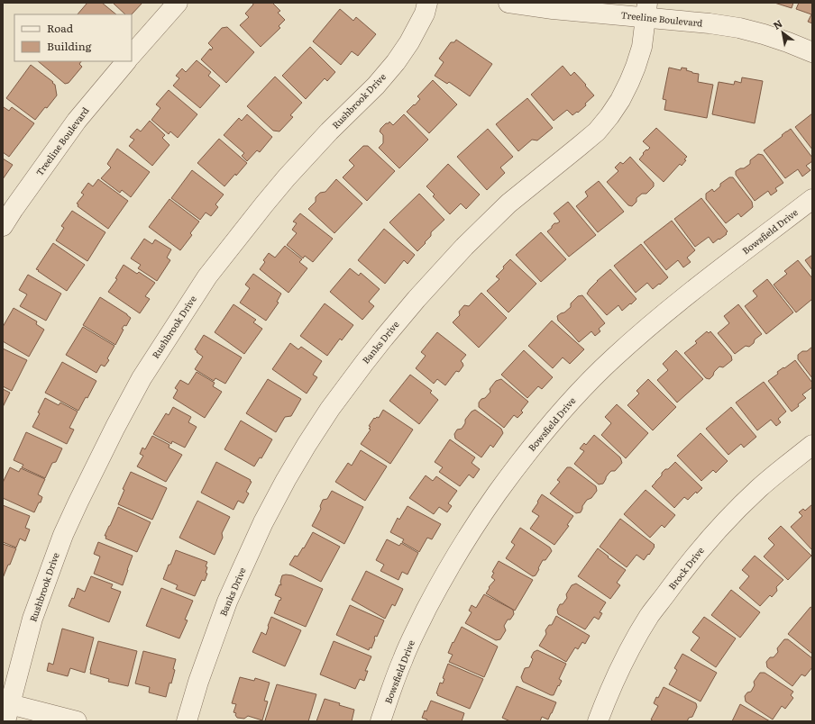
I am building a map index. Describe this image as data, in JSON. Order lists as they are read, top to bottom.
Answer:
{
  "streets": {
    "street": [
      "Treeline Boulevard",
      "Rushbrook Drive",
      "Bowsfield Drive",
      "Banks Drive",
      "Brock Drive"
    ]
  },
  "crossings": [
    ["Treeline Boulevard", "Banks Drive"]
  ],
  "legend": ["Road", "Building"],
  "north": "top left"
}
